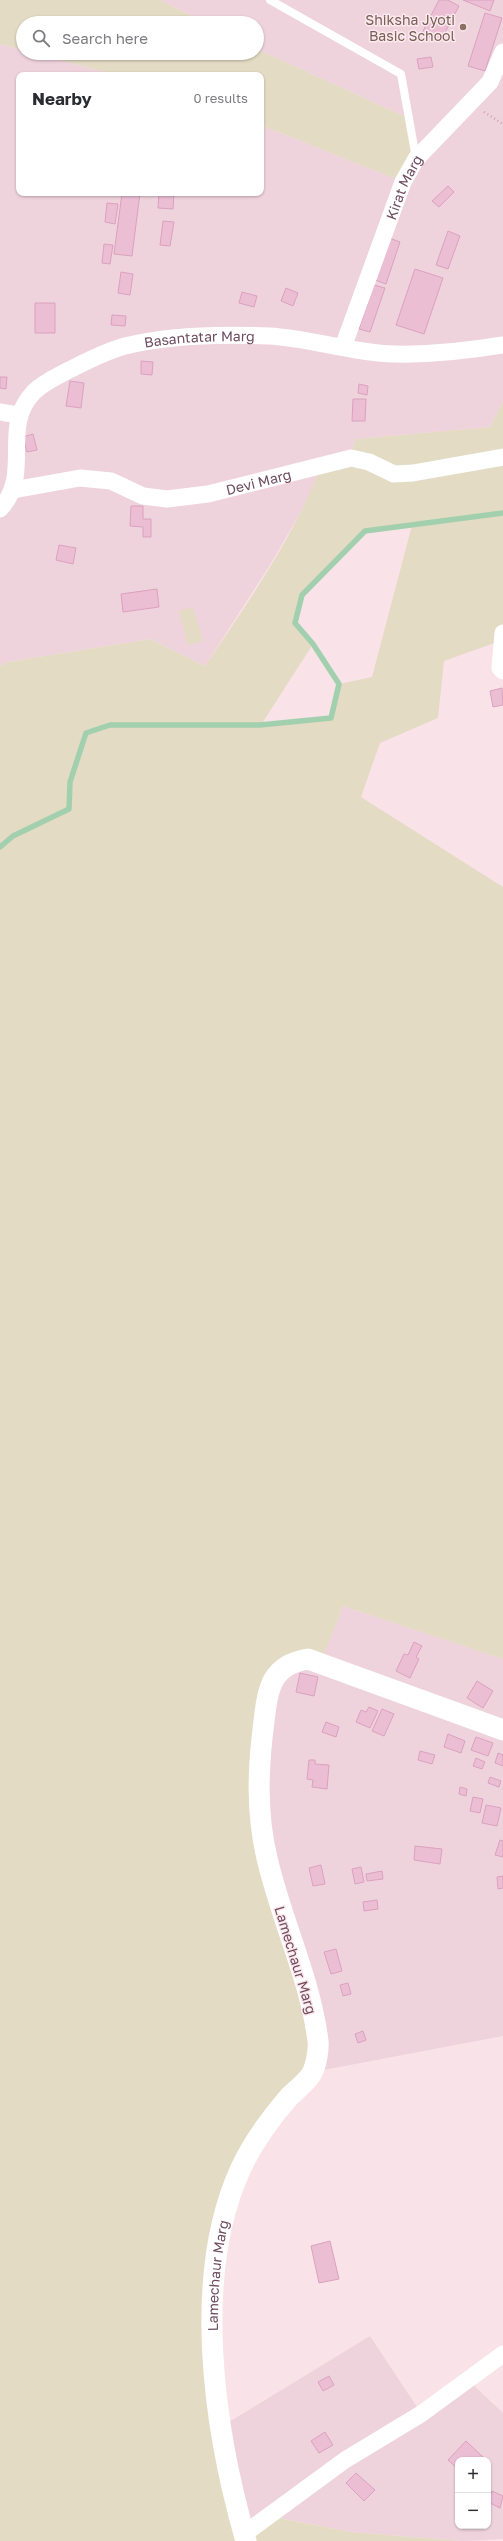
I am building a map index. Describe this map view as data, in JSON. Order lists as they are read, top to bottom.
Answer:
{
  "streets": {
    "street": [
      "Kirat Marg",
      "Basantatar Marg",
      "Devi Marg",
      "Lamechaur Marg"
    ]
  },
  "crossings": [
    ["Kirat Marg", "Basantatar Marg"],
    ["Basantatar Marg", "Devi Marg"]
  ],
  "places": ["Shiksha Jyoti Basic School"],
  "page": {
    "search": "Search here",
    "heading": ["Nearby", "0 results"],
    "map_buttons": ["+", "−"]
  }
}
